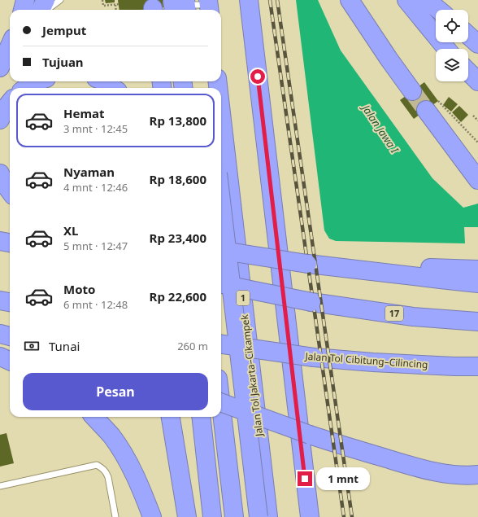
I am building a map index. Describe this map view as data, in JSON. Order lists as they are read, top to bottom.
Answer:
{
  "streets": {
    "highway": [
      "1",
      "17",
      "Jalan Tol Cibitung–Cilincing",
      "Jalan Tol Jakarta–Cikampek"
    ]
  },
  "water": ["Jalan Jawa I"],
  "page": {
    "banner": ["Jemput", "Tujuan"],
    "list": [
      {
        "name": "Hemat",
        "note": "3 mnt · 12:45",
        "value": "Rp 13,800"
      },
      {
        "name": "Nyaman",
        "note": "4 mnt · 12:46",
        "value": "Rp 18,600"
      },
      {
        "name": "XL",
        "note": "5 mnt · 12:47",
        "value": "Rp 23,400"
      },
      {
        "name": "Moto",
        "note": "6 mnt · 12:48",
        "value": "Rp 22,600"
      }
    ],
    "pay": ["Tunai", "260 m"],
    "buttons": "Pesan",
    "bubble": "1 mnt"
  }
}
